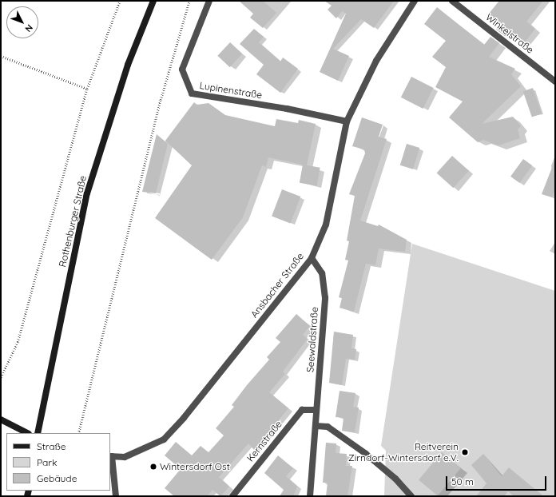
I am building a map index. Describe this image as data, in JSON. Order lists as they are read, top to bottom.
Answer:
{
  "streets": {
    "main road": ["Rothenburger Straße"],
    "street": [
      "Winkelstraße",
      "Lupinenstraße",
      "Ansbacher Straße",
      "Seewaldstraße",
      "Kernstraße"
    ]
  },
  "crossings": [
    ["Lupinenstraße", "Ansbacher Straße"],
    ["Ansbacher Straße", "Seewaldstraße"],
    ["Seewaldstraße", "Kernstraße"]
  ],
  "places": ["Reitverein Zirndorf-Wintersdorf e.V.", "Wintersdorf Ost"],
  "legend": ["Straße", "Park", "Gebäude"],
  "scale_bar": "50 m",
  "north": "bottom right"
}
